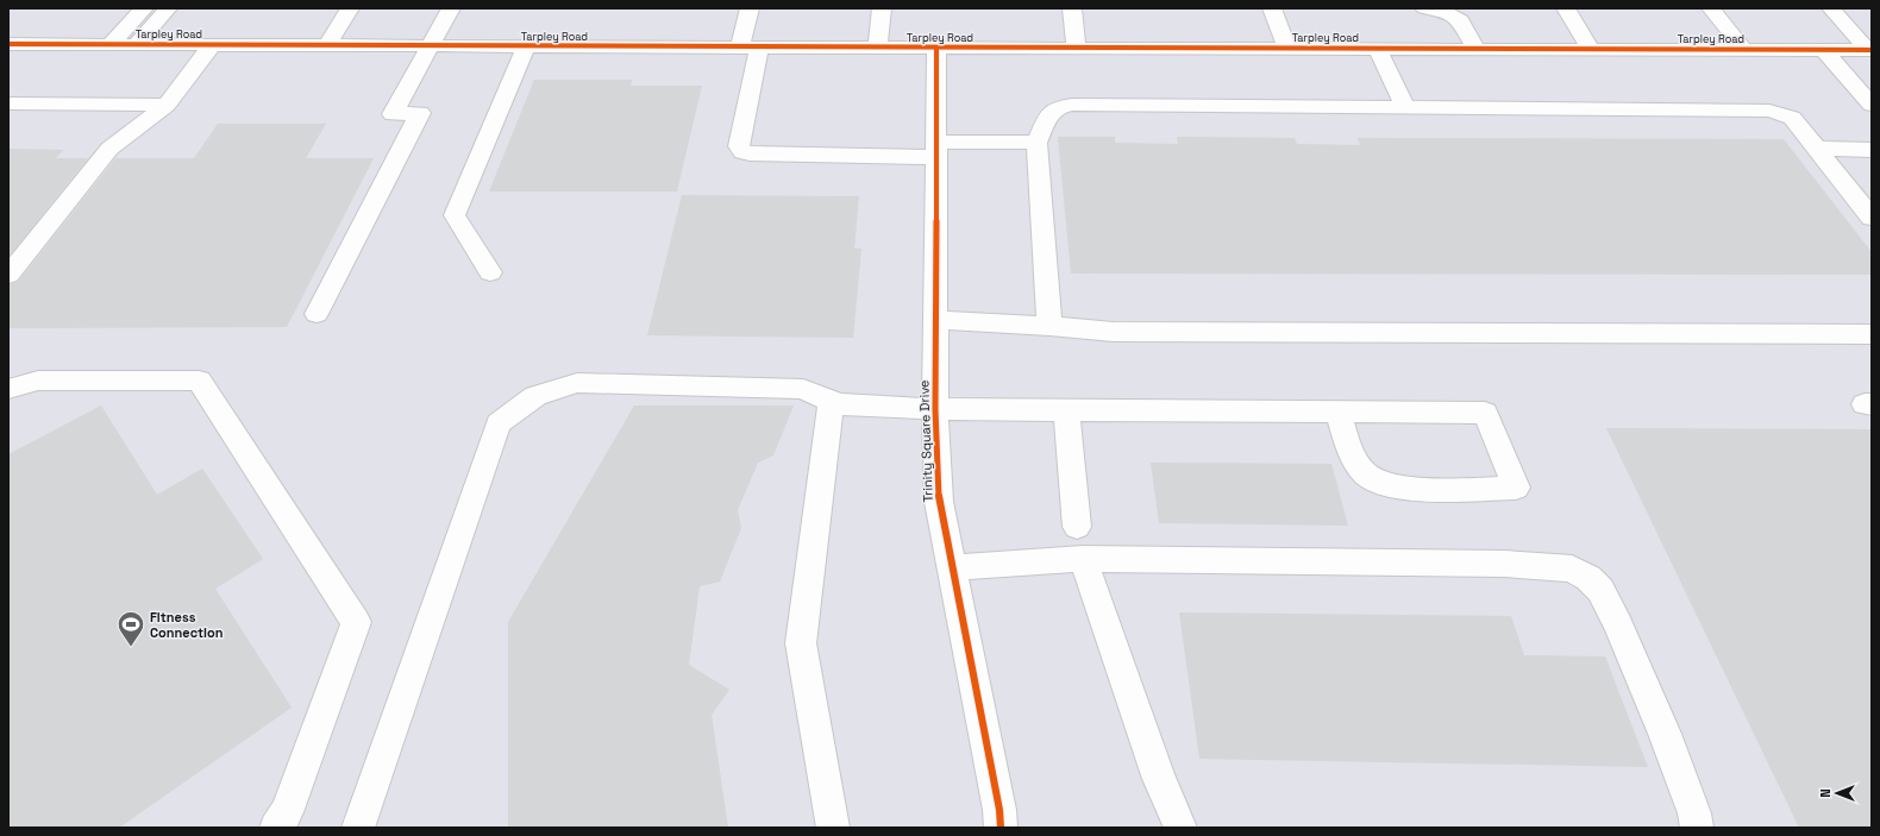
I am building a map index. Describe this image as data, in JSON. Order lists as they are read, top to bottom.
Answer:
{
  "streets": {
    "street": ["Tarpley Road", "Trinity Square Drive"]
  },
  "crossings": [
    ["Tarpley Road", "Trinity Square Drive"]
  ],
  "places": {
    "sports": ["Fitness Connection"]
  },
  "north": "left"
}
